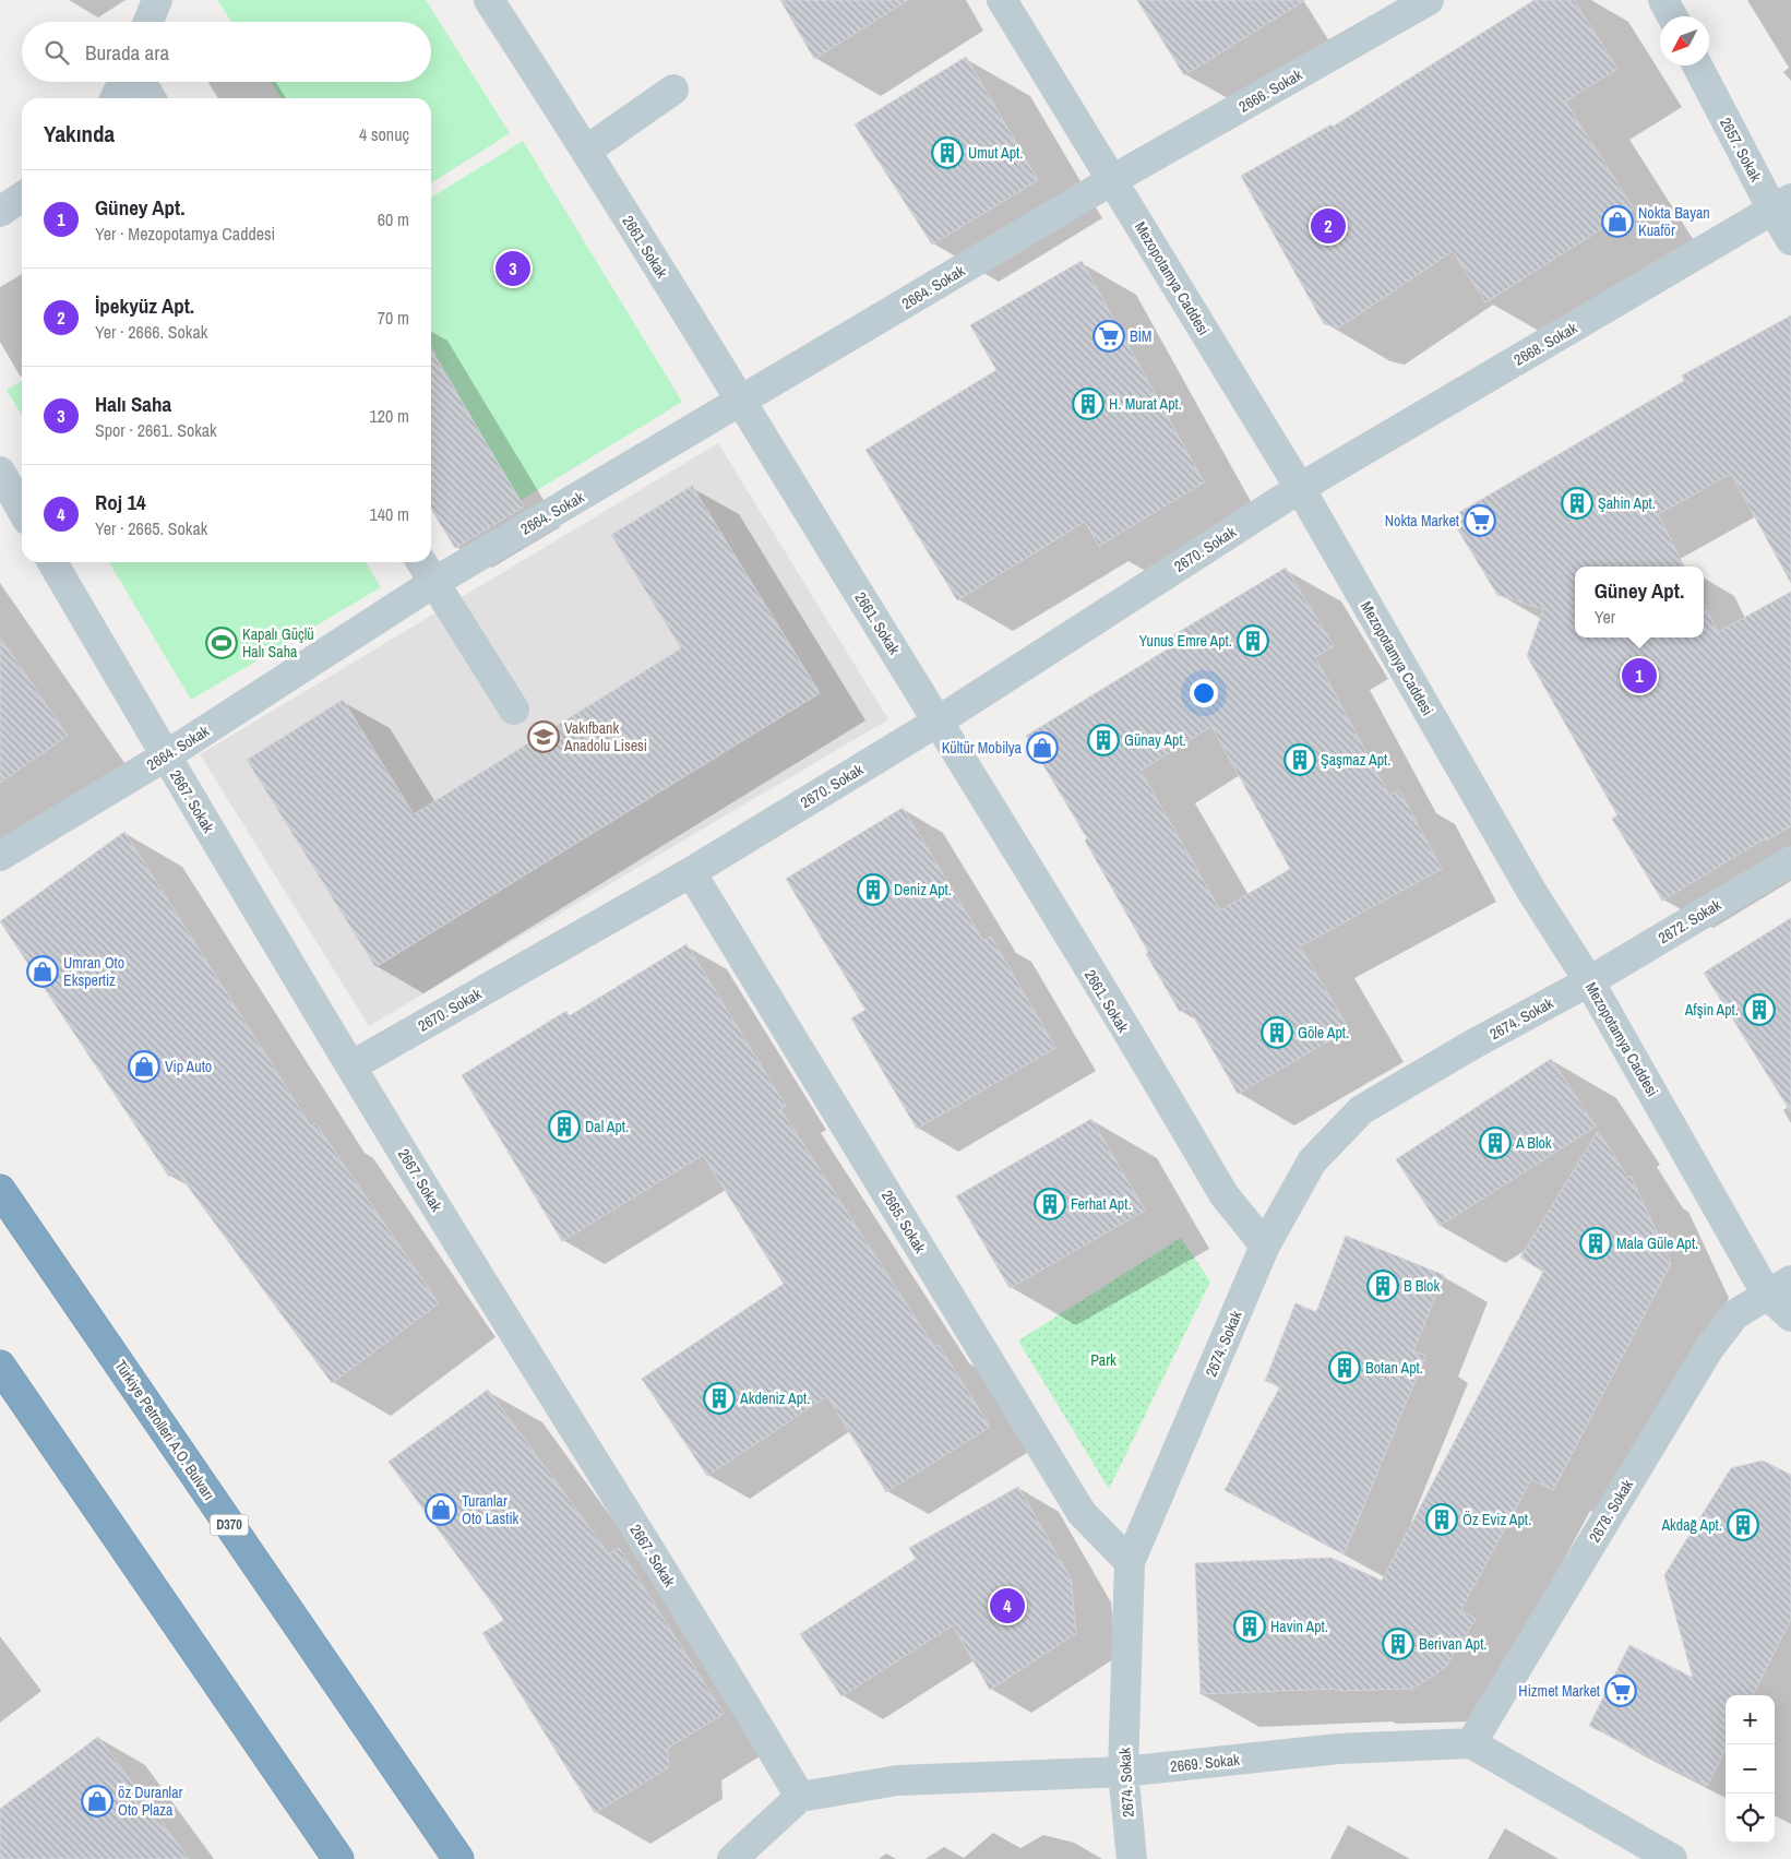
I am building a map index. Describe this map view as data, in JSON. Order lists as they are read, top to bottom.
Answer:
{
  "streets": {
    "highway": ["Türkiye Petrolleri A.O. Bulvarı", "D370"],
    "street": [
      "2666. Sokak",
      "2657. Sokak",
      "2661. Sokak",
      "Mezopotamya Caddesi",
      "2664. Sokak",
      "2668. Sokak",
      "2670. Sokak",
      "2667. Sokak",
      "2672. Sokak",
      "2674. Sokak",
      "2665. Sokak",
      "2678. Sokak",
      "2669. Sokak"
    ]
  },
  "crossings": [
    ["2666. Sokak", "Mezopotamya Caddesi"],
    ["2666. Sokak", "2664. Sokak"],
    ["2657. Sokak", "2668. Sokak"],
    ["2661. Sokak", "2664. Sokak"],
    ["2661. Sokak", "2670. Sokak"],
    ["2661. Sokak", "2674. Sokak"],
    ["Mezopotamya Caddesi", "2664. Sokak"],
    ["Mezopotamya Caddesi", "2668. Sokak"],
    ["Mezopotamya Caddesi", "2670. Sokak"],
    ["Mezopotamya Caddesi", "2672. Sokak"],
    ["Mezopotamya Caddesi", "2674. Sokak"],
    ["Mezopotamya Caddesi", "2678. Sokak"],
    ["2664. Sokak", "2667. Sokak"],
    ["2668. Sokak", "2670. Sokak"],
    ["2670. Sokak", "2667. Sokak"],
    ["2670. Sokak", "2665. Sokak"],
    ["2667. Sokak", "2669. Sokak"],
    ["2672. Sokak", "2674. Sokak"],
    ["2674. Sokak", "2665. Sokak"],
    ["2674. Sokak", "2669. Sokak"],
    ["2678. Sokak", "2669. Sokak"]
  ],
  "parks": ["Park"],
  "places": {
    "building": [
      "Umut Apt.",
      "H. Murat Apt.",
      "Şahin Apt.",
      "Yunus Emre Apt.",
      "Günay Apt.",
      "Şaşmaz Apt.",
      "Deniz Apt.",
      "Afşin Apt.",
      "Göle Apt.",
      "Dal Apt.",
      "A Blok",
      "Ferhat Apt.",
      "Mala Güle Apt.",
      "B Blok",
      "Botan Apt.",
      "Akdeniz Apt.",
      "Öz Eviz Apt.",
      "Akdağ Apt.",
      "Havin Apt.",
      "Berivan Apt."
    ],
    "shop": [
      "Nokta Bayan Kuaför",
      "Kültür Mobilya",
      "Umran Oto Ekspertiz",
      "Vip Auto",
      "Turanlar Oto Lastik",
      "öz Duranlar Oto Plaza"
    ],
    "supermarket": ["BİM", "Nokta Market", "Hizmet Market"],
    "sports": ["Kapalı Güçlü Halı Saha"],
    "school or university": ["Vakıfbank Anadolu Lisesi"]
  },
  "north": "bottom left",
  "page": {
    "search": "Burada ara",
    "heading": ["Yakında", "4 sonuç"],
    "list": [
      {
        "mark": "1",
        "name": "Güney Apt.",
        "note": "Yer · Mezopotamya Caddesi",
        "value": "60 m"
      },
      {
        "mark": "2",
        "name": "İpekyüz Apt.",
        "note": "Yer · 2666. Sokak",
        "value": "70 m"
      },
      {
        "mark": "3",
        "name": "Halı Saha",
        "note": "Spor · 2661. Sokak",
        "value": "120 m"
      },
      {
        "mark": "4",
        "name": "Roj 14",
        "note": "Yer · 2665. Sokak",
        "value": "140 m"
      }
    ],
    "pins": [
      "2",
      "3",
      "1",
      "4"
    ],
    "popup": ["Güney Apt.", "Yer"],
    "map_buttons": ["+", "−"]
  }
}
